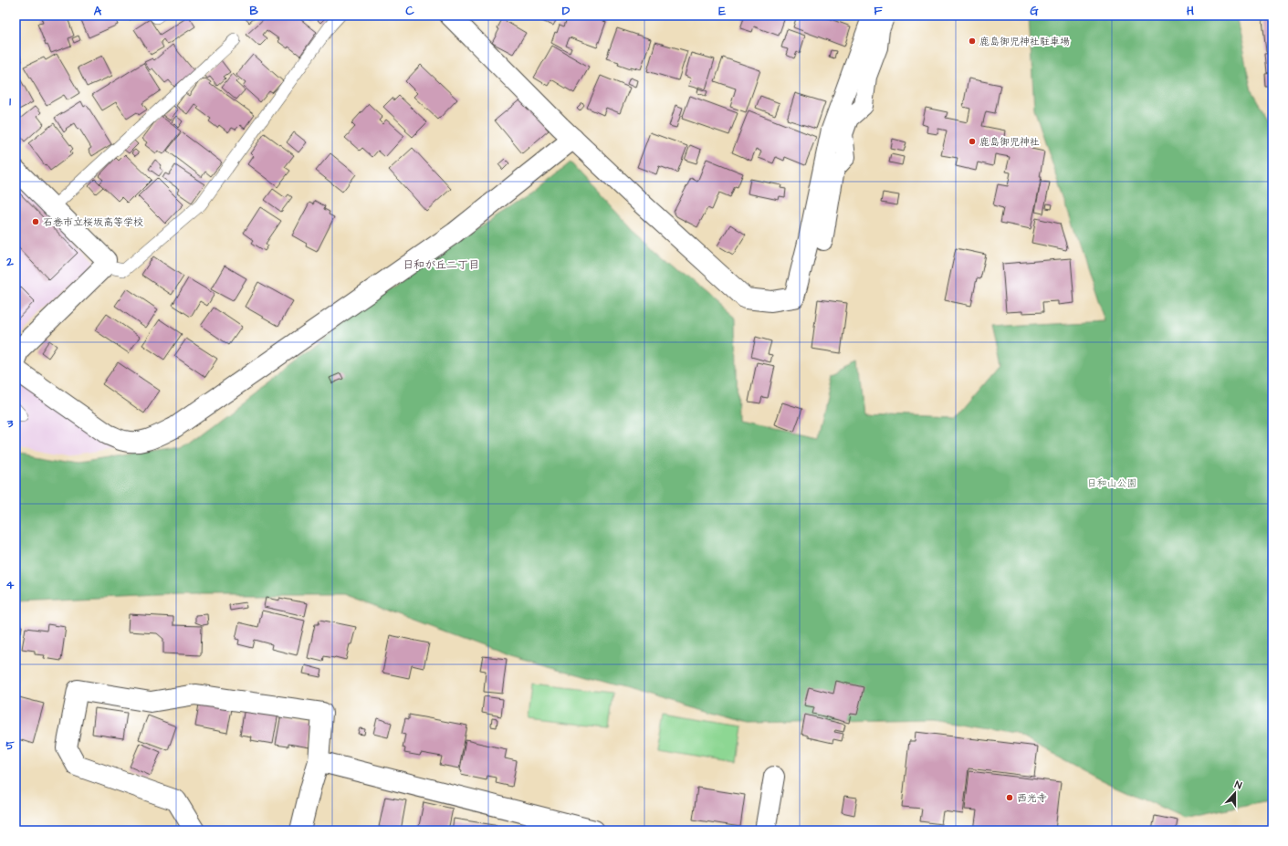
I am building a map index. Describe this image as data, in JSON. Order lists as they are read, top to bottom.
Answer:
{
  "districts": ["日和が丘二丁目"],
  "parks": ["日和山公園"],
  "places": [
    "鹿島御児神社駐車場",
    "鹿島御児神社",
    "石巻市立桜坂高等学校",
    "西光寺"
  ],
  "north": "top",
  "grid": {
    "columns": [
      "A",
      "B",
      "C",
      "D",
      "E",
      "F",
      "G",
      "H"
    ],
    "rows": [
      "1",
      "2",
      "3",
      "4",
      "5"
    ]
  }
}
